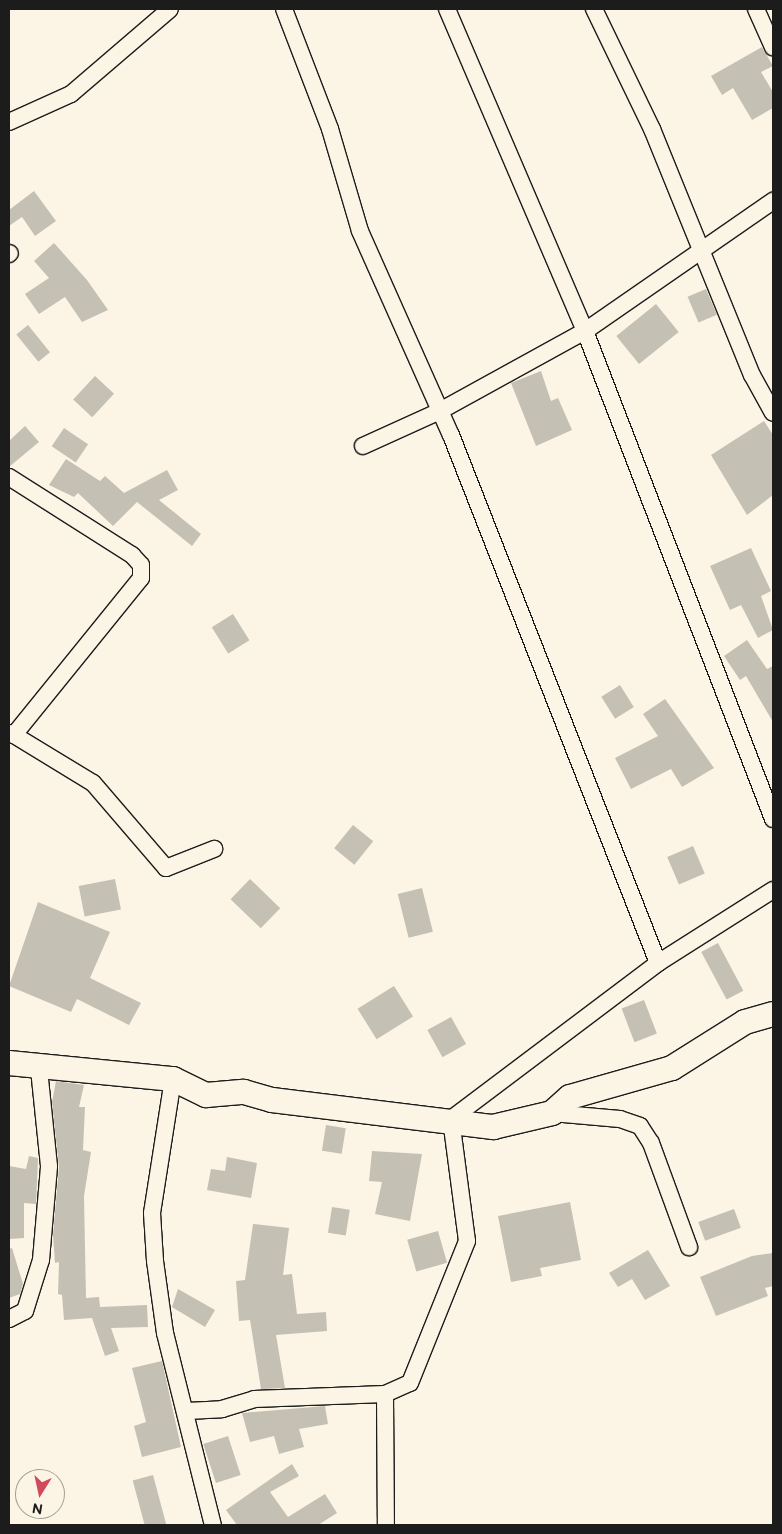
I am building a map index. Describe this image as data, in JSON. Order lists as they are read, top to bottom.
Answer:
{
  "north": "bottom"
}
